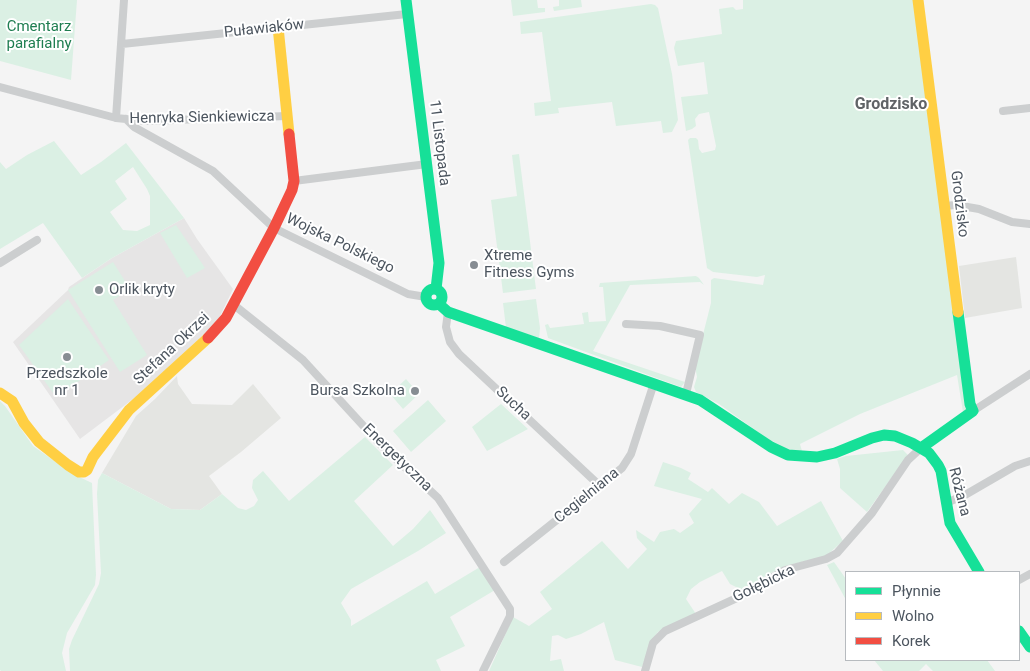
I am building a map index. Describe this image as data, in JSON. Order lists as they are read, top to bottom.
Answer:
{
  "streets": {
    "street": [
      "Puławiaków",
      "Henryka Sienkiewicza",
      "11 Listopada",
      "Grodzisko",
      "Wojska Polskiego",
      "Stefana Okrzei",
      "Sucha",
      "Energetyczna",
      "Różana",
      "Cegielniana",
      "Gołębicka"
    ]
  },
  "crossings": [
    ["Puławiaków", "11 Listopada"],
    ["Henryka Sienkiewicza", "Wojska Polskiego"],
    ["11 Listopada", "Sucha"],
    ["Wojska Polskiego", "Stefana Okrzei"],
    ["Stefana Okrzei", "Energetyczna"],
    ["Sucha", "Cegielniana"],
    ["Różana", "Gołębicka"]
  ],
  "districts": ["Grodzisko"],
  "parks": ["Cmentarz parafialny"],
  "places": [
    "Xtreme Fitness Gyms",
    "Orlik kryty",
    "Przedszkole nr 1",
    "Bursa Szkolna"
  ],
  "legend": ["Płynnie", "Wolno", "Korek"]
}
